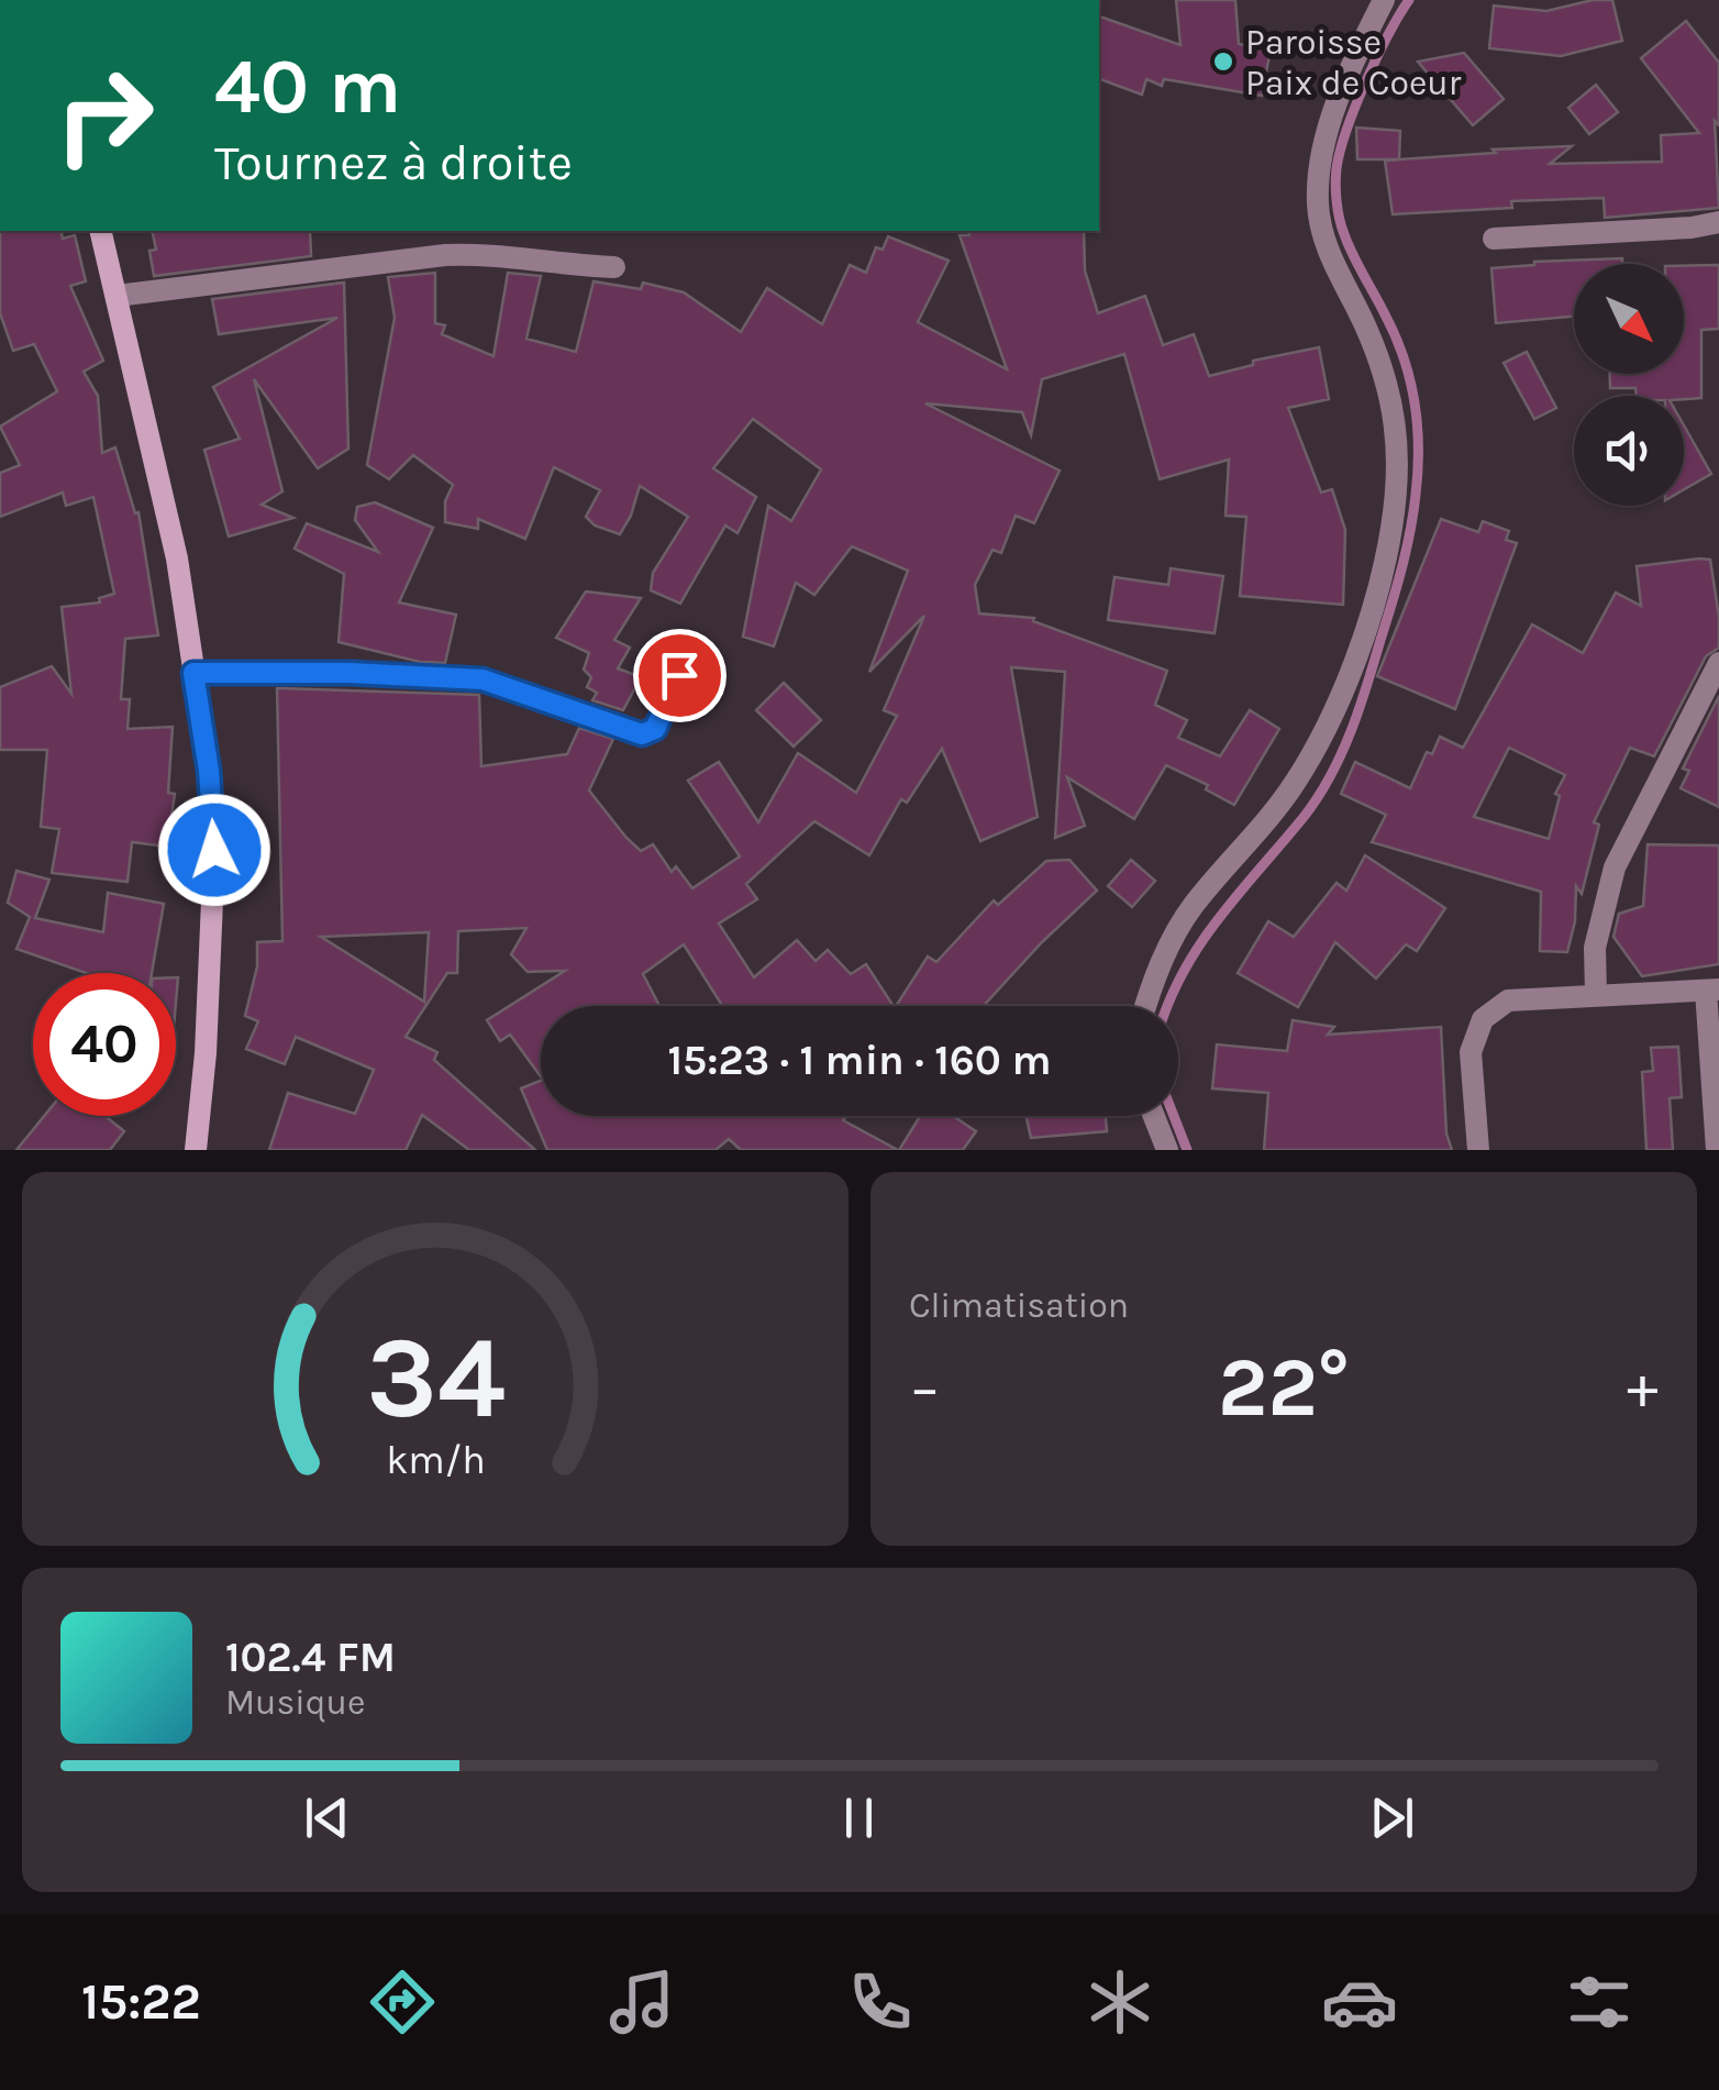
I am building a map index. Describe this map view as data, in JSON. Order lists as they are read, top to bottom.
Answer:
{
  "places": ["Paroisse Paix de Coeur"],
  "north": "bottom right",
  "page": {
    "turn": ["40 m", "Tournez à droite"],
    "limit": "40",
    "trip": "15:23 · 1 min · 160 m",
    "tile": "Climatisation",
    "heat": ["−", "22°", "+"],
    "song": ["102.4 FM", "Musique"],
    "tabs": "15:22",
    "gauge": ["34", "km/h"]
  }
}
